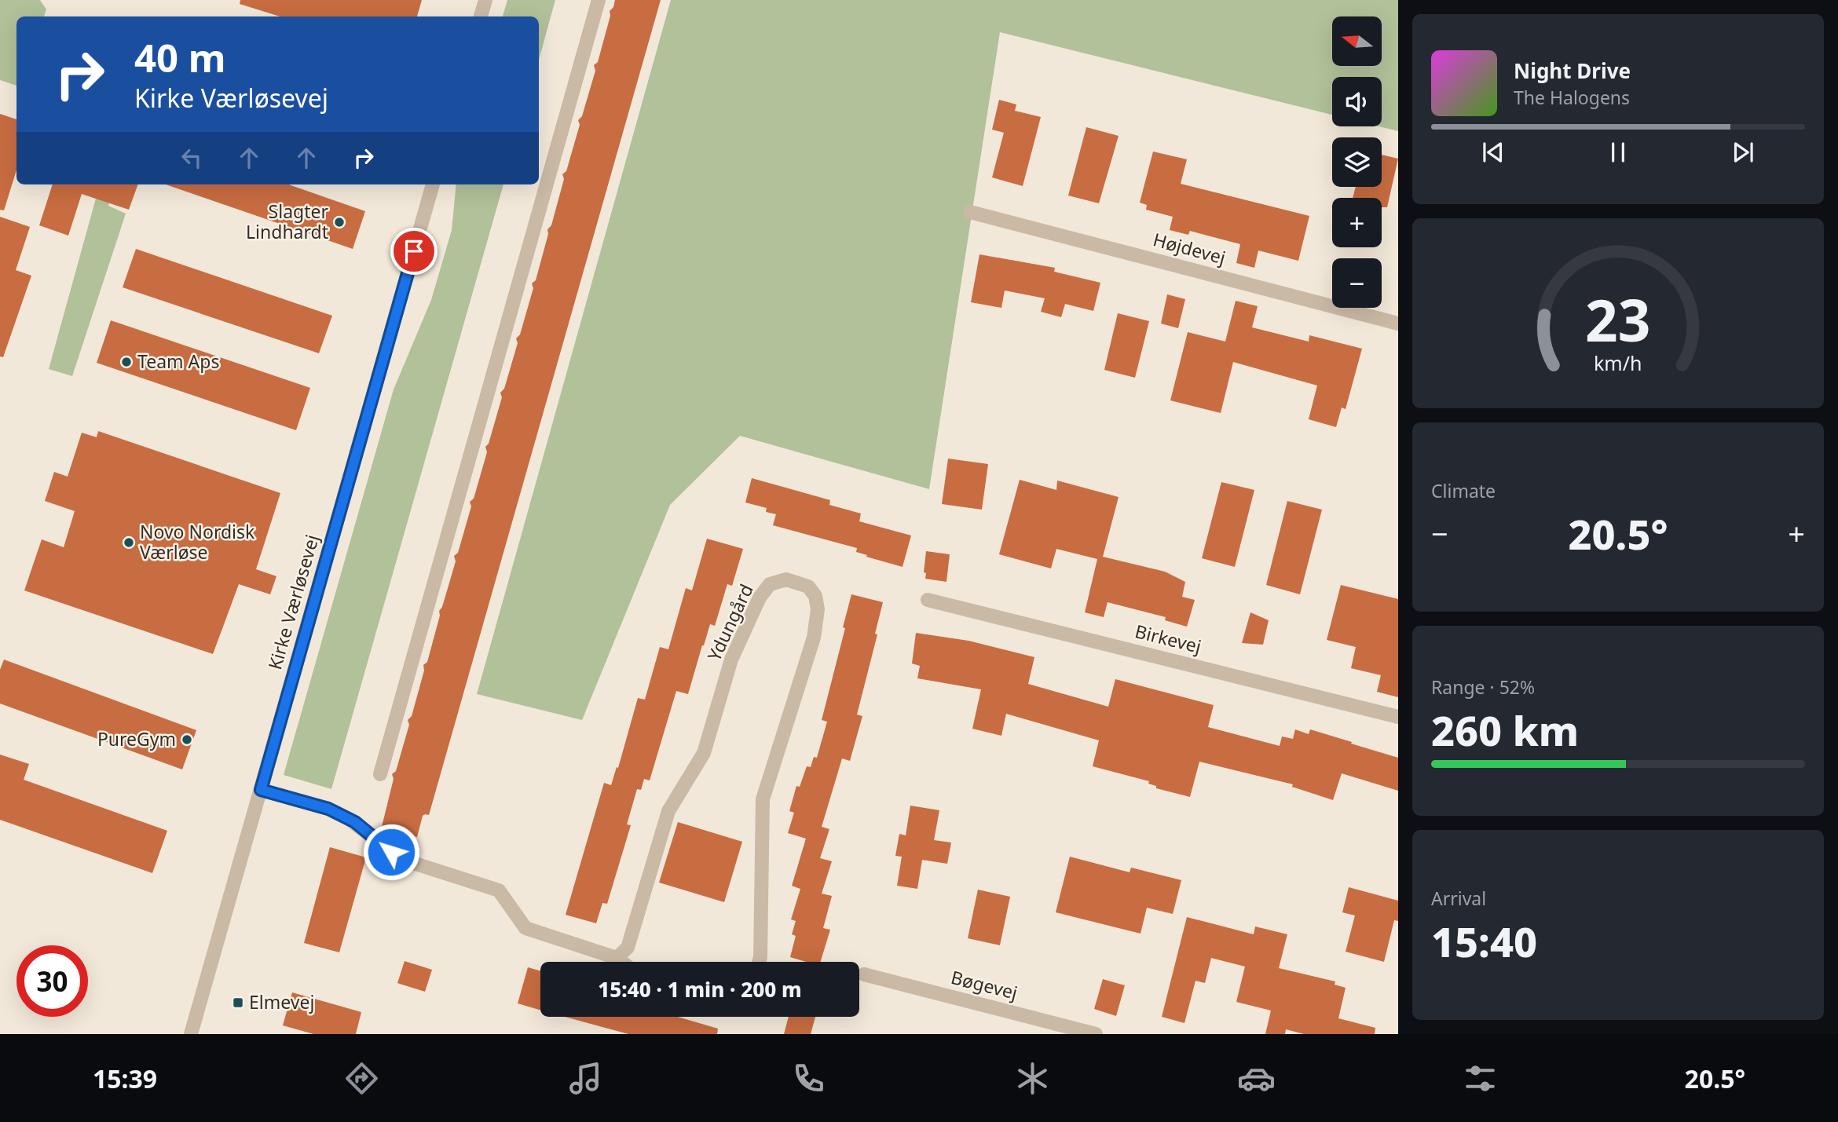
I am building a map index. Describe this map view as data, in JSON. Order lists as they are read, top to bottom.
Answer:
{
  "streets": {
    "street": [
      "Højdevej",
      "Kirke Værløsevej",
      "Ydungård",
      "Birkevej",
      "Bøgevej"
    ]
  },
  "places": {
    "other": [
      "Slagter Lindhardt",
      "Team Aps",
      "Novo Nordisk Værløse",
      "PureGym"
    ],
    "transit": ["Elmevej"]
  },
  "north": "left",
  "page": {
    "map_buttons": ["+", "−"],
    "turn": ["40 m", "Kirke Værløsevej"],
    "song": ["Night Drive", "The Halogens"],
    "tile": [
      "Climate",
      ["Range · 52%", "260 km"],
      ["Arrival", "15:40"]
    ],
    "heat": ["−", "20.5°", "+"],
    "limit": "30",
    "trip": "15:40 · 1 min · 200 m",
    "tabs": ["15:39", "20.5°"],
    "gauge": ["23", "km/h"]
  }
}
